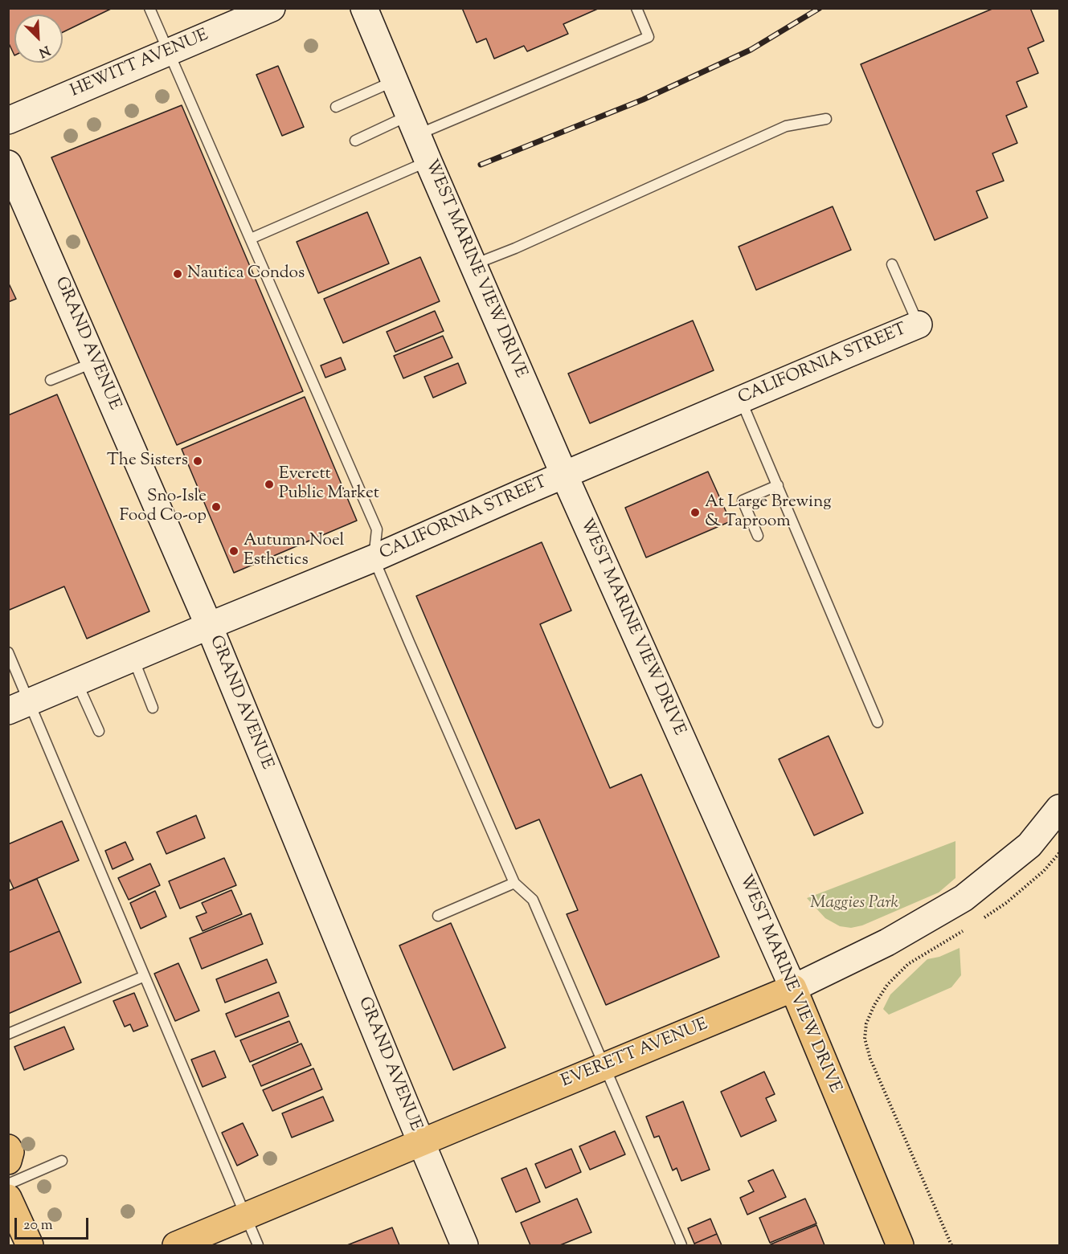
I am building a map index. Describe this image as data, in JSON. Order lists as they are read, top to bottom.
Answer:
{
  "streets": {
    "main road": ["WEST MARINE VIEW DRIVE", "EVERETT AVENUE"],
    "street": ["HEWITT AVENUE", "GRAND AVENUE", "CALIFORNIA STREET"]
  },
  "crossings": [
    ["WEST MARINE VIEW DRIVE", "CALIFORNIA STREET"],
    ["WEST MARINE VIEW DRIVE", "EVERETT AVENUE"],
    ["GRAND AVENUE", "CALIFORNIA STREET"],
    ["GRAND AVENUE", "EVERETT AVENUE"]
  ],
  "parks": ["Maggies Park"],
  "places": [
    "Nautica Condos",
    "The Sisters",
    "Everett Public Market",
    "Sno-Isle Food Co-op",
    "At Large Brewing & Taproom",
    "Autumn Noel Esthetics"
  ],
  "scale_bar": "20 m",
  "north": "bottom right"
}
